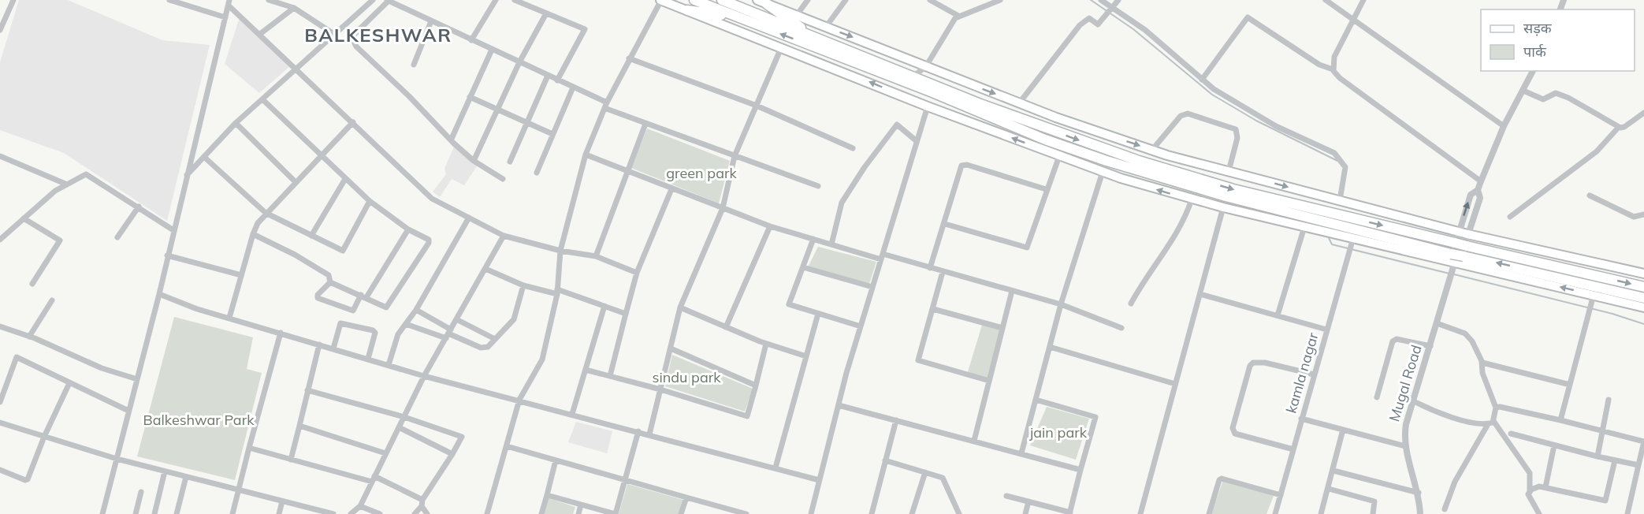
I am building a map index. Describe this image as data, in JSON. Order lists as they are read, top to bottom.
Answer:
{
  "streets": {
    "street": ["kamla nagar", "Mugal Road"]
  },
  "districts": ["BALKESHWAR"],
  "parks": [
    "green park",
    "sindu park",
    "Balkeshwar Park",
    "jain park"
  ],
  "legend": ["सड़क", "पार्क"]
}
